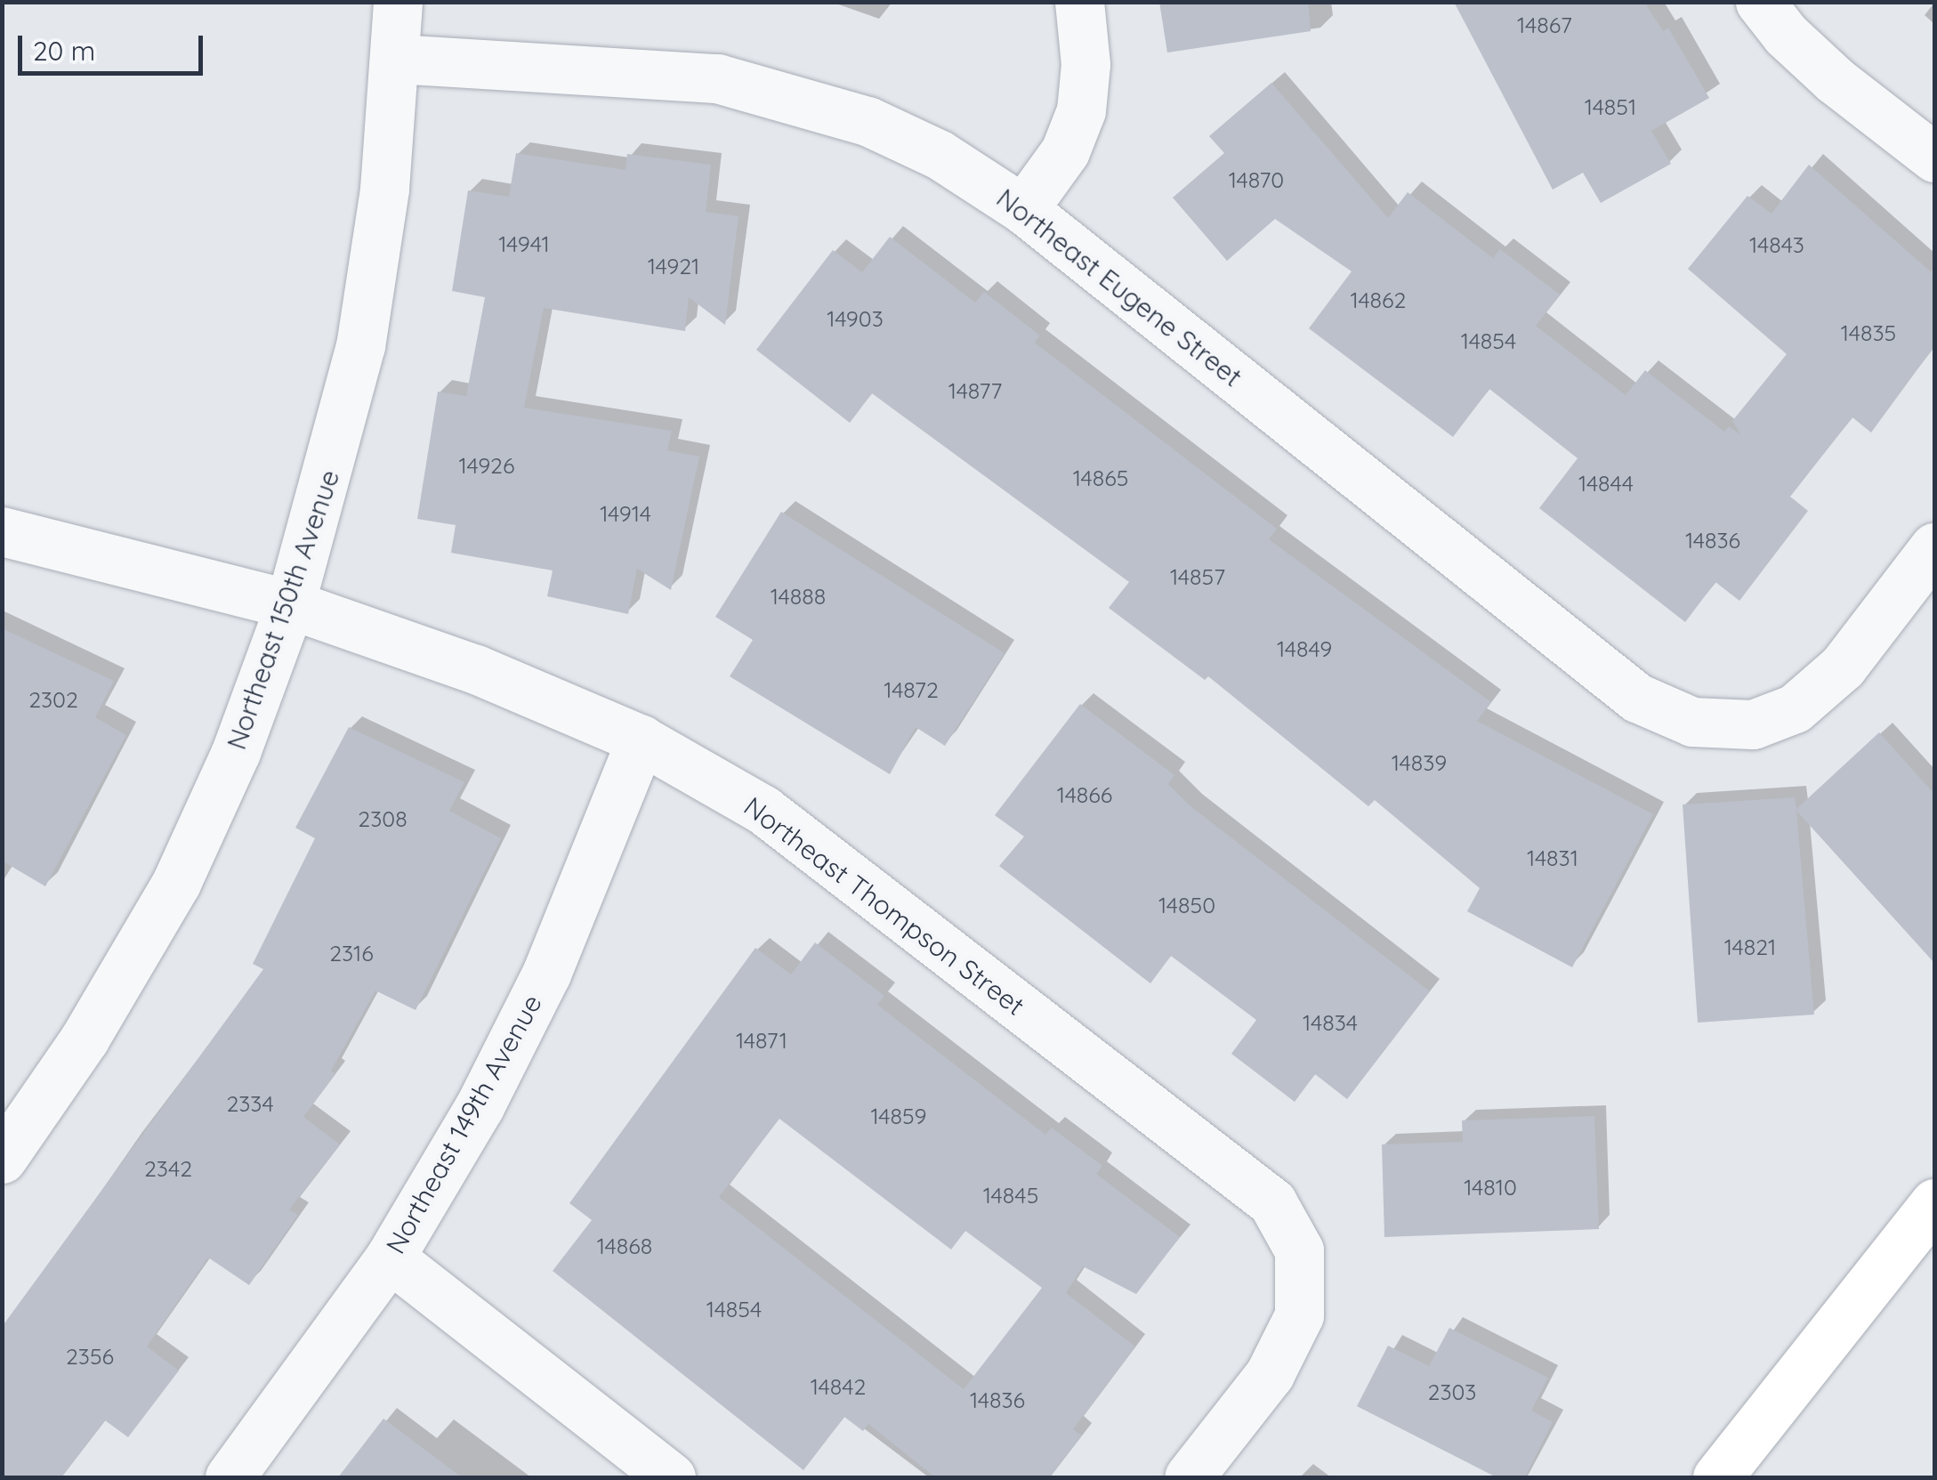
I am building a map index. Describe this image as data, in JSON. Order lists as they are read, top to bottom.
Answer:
{
  "streets": {
    "street": [
      "Northeast Eugene Street",
      "Northeast 150th Avenue",
      "Northeast Thompson Street",
      "Northeast 149th Avenue"
    ]
  },
  "crossings": [
    ["Northeast Eugene Street", "Northeast 150th Avenue"],
    ["Northeast 150th Avenue", "Northeast Thompson Street"],
    ["Northeast Thompson Street", "Northeast 149th Avenue"]
  ],
  "house_numbers": [
    "14867",
    "14851",
    "14870",
    "14941",
    "14843",
    "14921",
    "14862",
    "14903",
    "14835",
    "14854",
    "14877",
    "14926",
    "14865",
    "14844",
    "14914",
    "14836",
    "14857",
    "14888",
    "14849",
    "14872",
    "2302",
    "14839",
    "14866",
    "2308",
    "14831",
    "14850",
    "14821",
    "2316",
    "14834",
    "14871",
    "2334",
    "14859",
    "2342",
    "14810",
    "14845",
    "14868",
    "14854",
    "2356",
    "14842",
    "2303",
    "14836"
  ],
  "scale_bar": "20 m"
}
